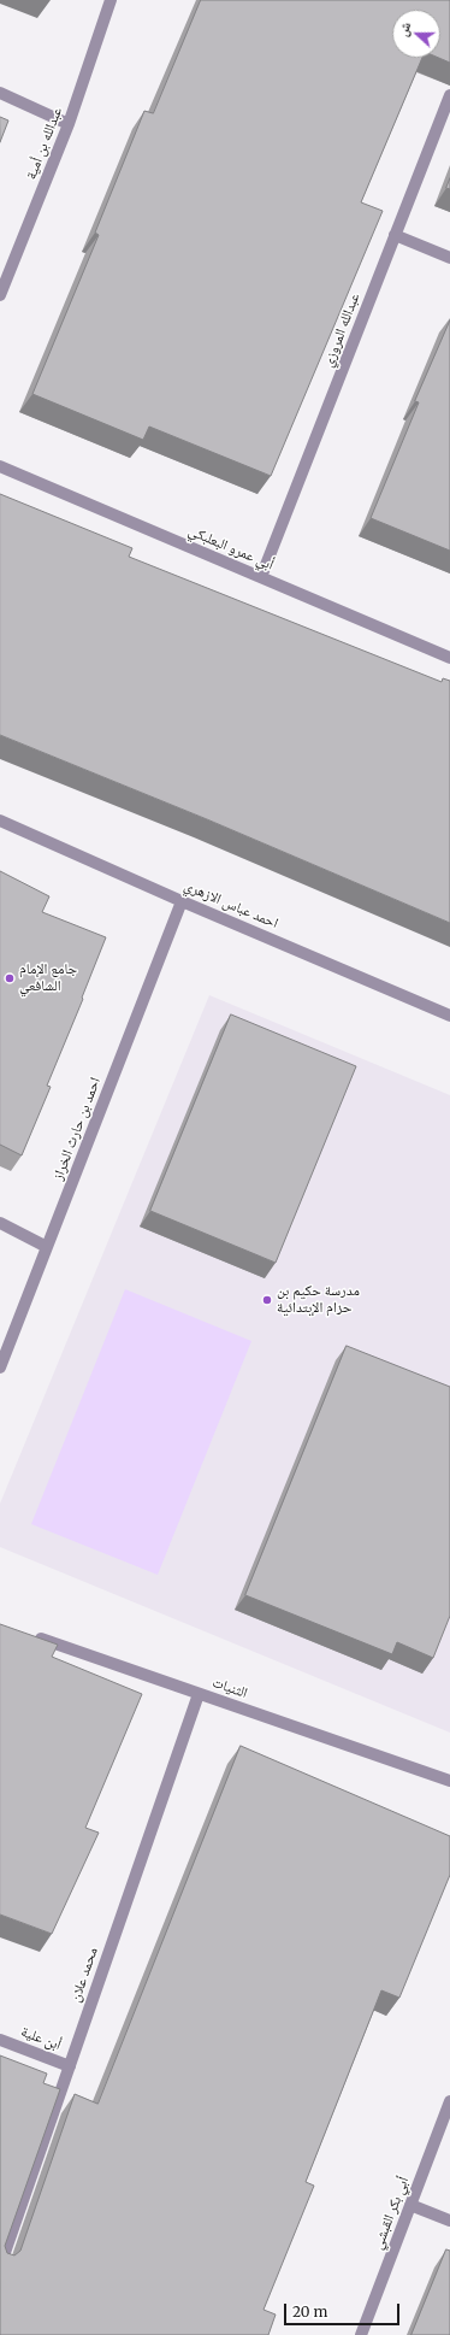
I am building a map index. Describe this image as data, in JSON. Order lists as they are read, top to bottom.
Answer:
{
  "streets": {
    "street": [
      "عبدالله بن أمية",
      "عبدالله المروزي",
      "أبي عمرو البعلبكي",
      "احمد عباس الازهري",
      "احمد بن حارث الخراز",
      "الثنيات",
      "محمد علان",
      "أبن علية",
      "أبي بكر القبشي"
    ]
  },
  "crossings": [
    ["عبدالله المروزي", "أبي عمرو البعلبكي"],
    ["احمد عباس الازهري", "احمد بن حارث الخراز"],
    ["الثنيات", "محمد علان"],
    ["محمد علان", "أبن علية"]
  ],
  "places": ["جامع الإمام الشافعي", "مدرسة حكيم بن حزام الإبتدائية"],
  "scale_bar": "20 m",
  "north": "left"
}
